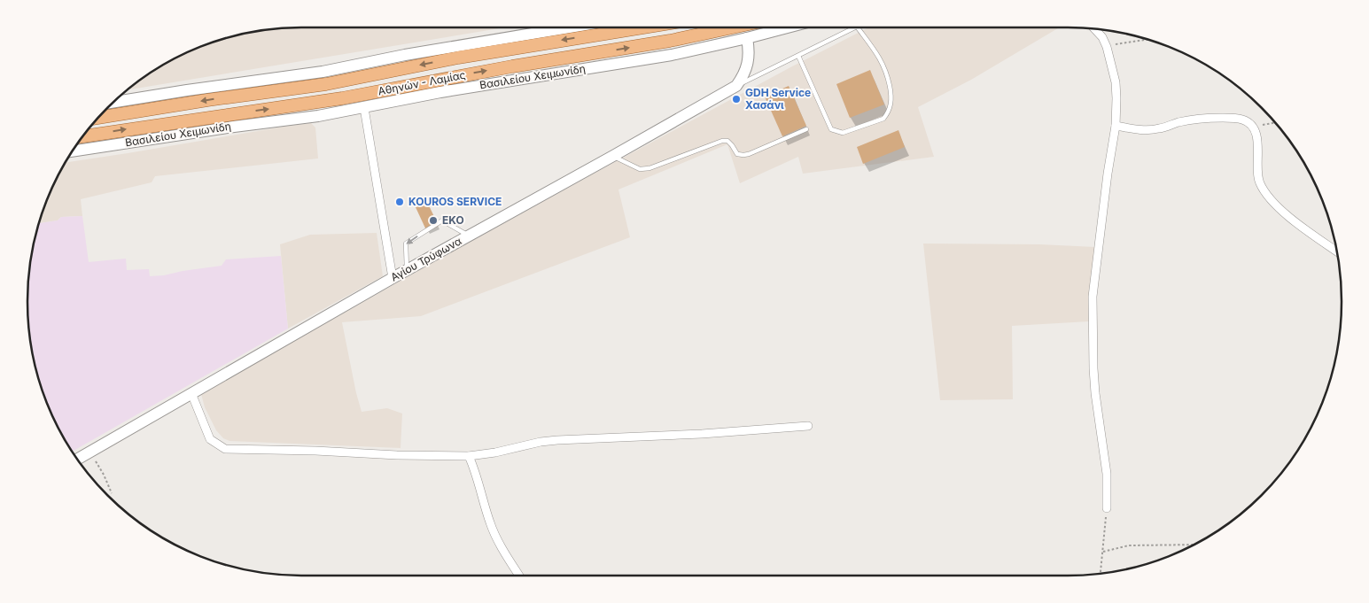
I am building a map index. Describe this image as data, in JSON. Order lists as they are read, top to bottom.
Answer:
{
  "streets": {
    "main road": ["Αθηνών - Λαμίας"],
    "street": ["Βασιλείου Χειμωνίδη", "Αγίου Τρύφωνα"]
  },
  "places": ["GDH Service Χασάνι", "KOUROS SERVICE", "EKO"]
}
